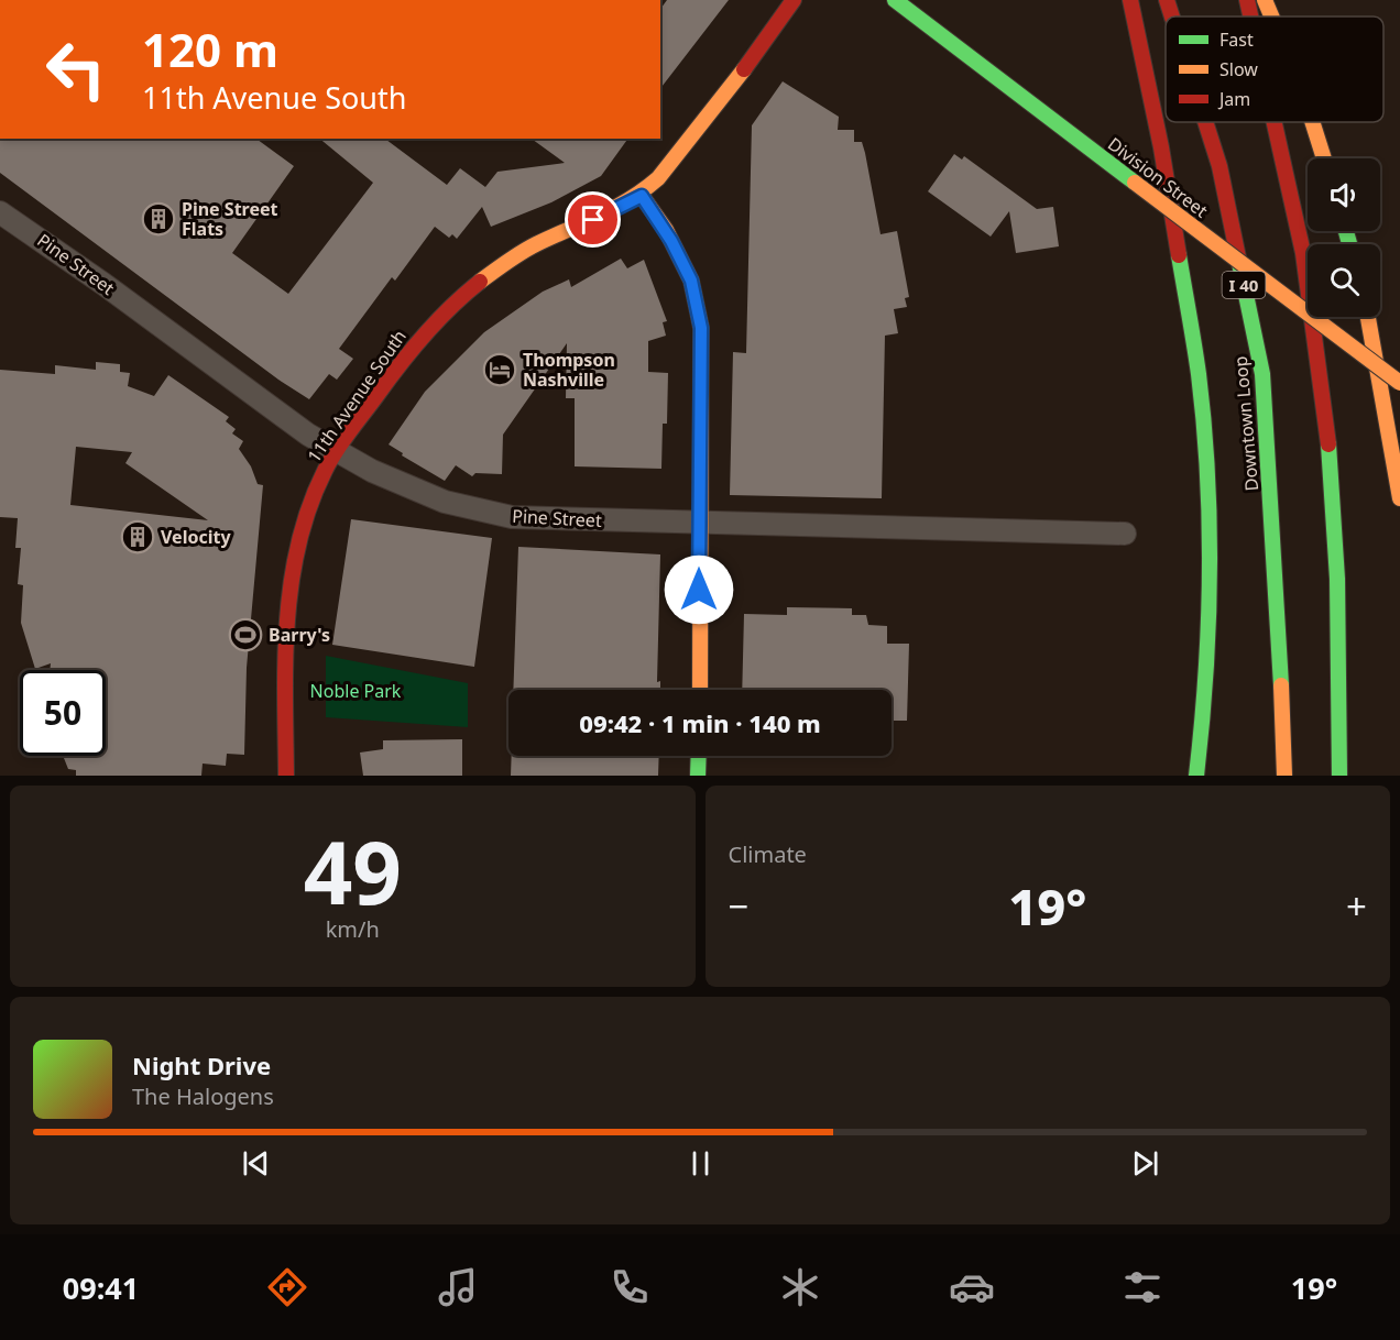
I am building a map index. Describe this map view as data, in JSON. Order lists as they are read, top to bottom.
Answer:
{
  "streets": {
    "main road": [
      "Division Street",
      "I 40",
      "11th Avenue South",
      "Downtown Loop"
    ],
    "street": ["Pine Street"]
  },
  "crossings": [
    ["Pine Street", "11th Avenue South"]
  ],
  "parks": ["Noble Park"],
  "places": {
    "building": ["Pine Street Flats", "Velocity"],
    "hotel": ["Thompson Nashville"],
    "sports": ["Barry's"]
  },
  "legend": ["Fast", "Slow", "Jam"],
  "page": {
    "turn": ["120 m", "11th Avenue South"],
    "limit": "50",
    "trip": "09:42 · 1 min · 140 m",
    "tile": [
      ["49", "km/h"],
      "Climate"
    ],
    "heat": ["−", "19°", "+"],
    "song": ["Night Drive", "The Halogens"],
    "tabs": ["09:41", "19°"]
  }
}
